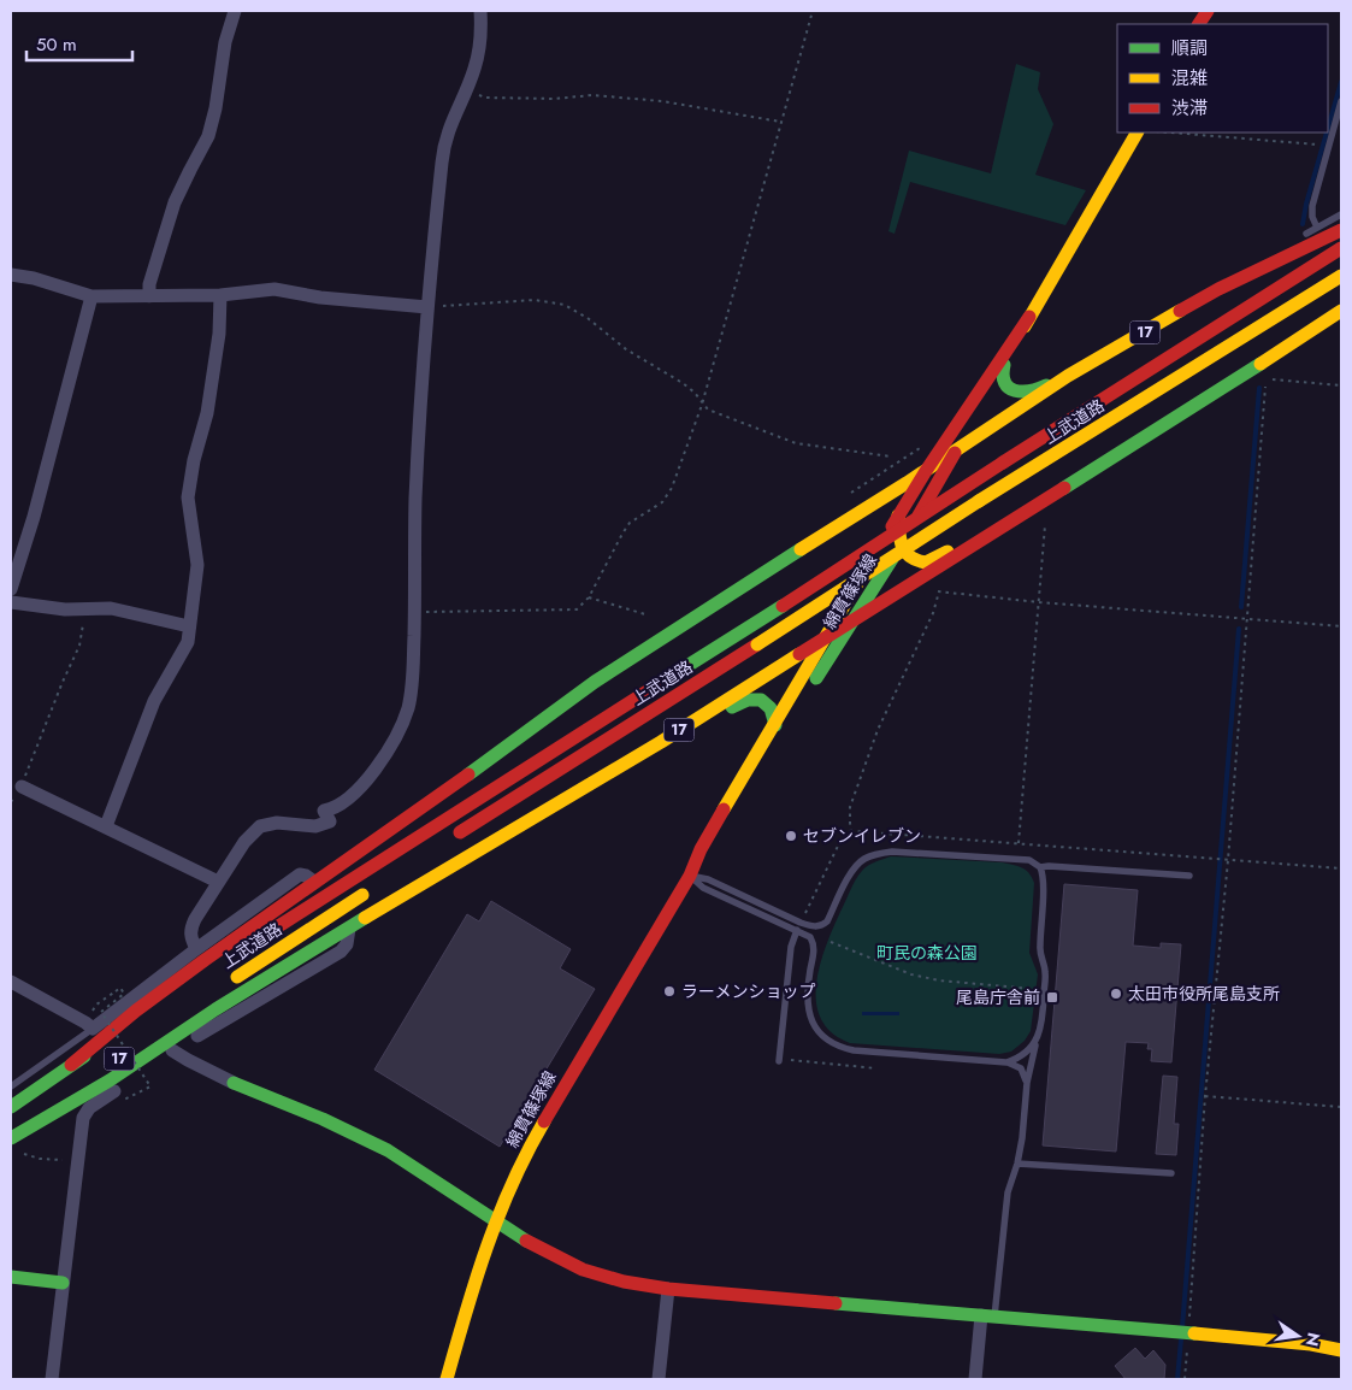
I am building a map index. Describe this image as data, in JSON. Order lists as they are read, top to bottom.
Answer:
{
  "streets": {
    "main road": ["17", "上武道路", "綿貫篠塚線"]
  },
  "crossings": [
    ["17", "上武道路"],
    ["17", "綿貫篠塚線"]
  ],
  "parks": ["町民の森公園"],
  "places": {
    "other": ["セブンイレブン", "ラーメンショップ", "太田市役所尾島支所"],
    "transit": ["尾島庁舎前"]
  },
  "legend": ["順調", "混雑", "渋滞"],
  "scale_bar": "50 m",
  "north": "right"
}
